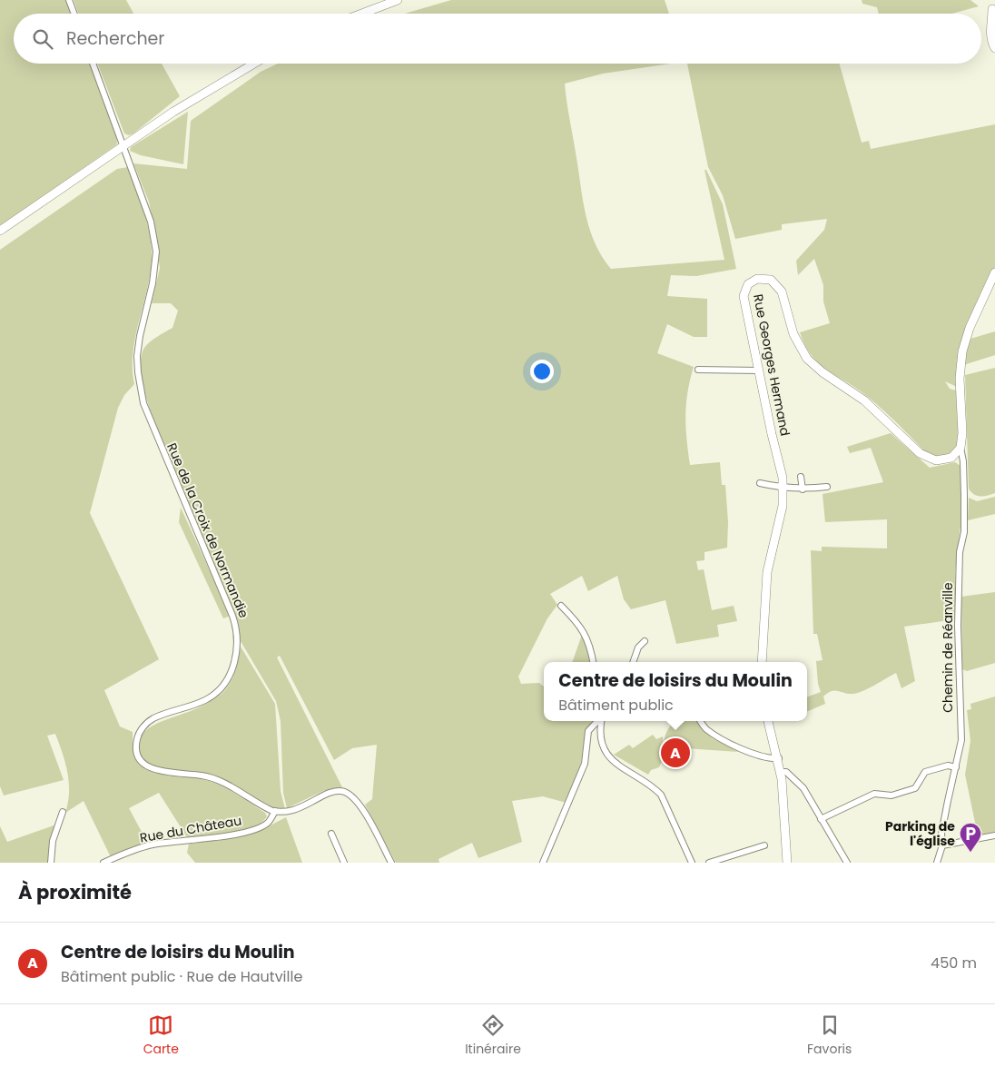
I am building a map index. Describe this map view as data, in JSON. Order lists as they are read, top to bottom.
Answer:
{
  "streets": {
    "street": [
      "Rue Georges Hermand",
      "Rue de la Croix de Normandie",
      "Chemin de Réanville",
      "Rue du Château"
    ]
  },
  "crossings": [
    ["Rue Georges Hermand", "Chemin de Réanville"],
    ["Rue de la Croix de Normandie", "Rue du Château"]
  ],
  "places": {
    "parking": ["Parking de l'église"]
  },
  "page": {
    "search": "Rechercher",
    "popup": ["Centre de loisirs du Moulin", "Bâtiment public"],
    "pins": "A",
    "heading": "À proximité",
    "list": [
      {
        "mark": "A",
        "name": "Centre de loisirs du Moulin",
        "note": "Bâtiment public · Rue de Hautville",
        "value": "450 m"
      }
    ],
    "nav": ["Carte", "Itinéraire", "Favoris"]
  }
}
